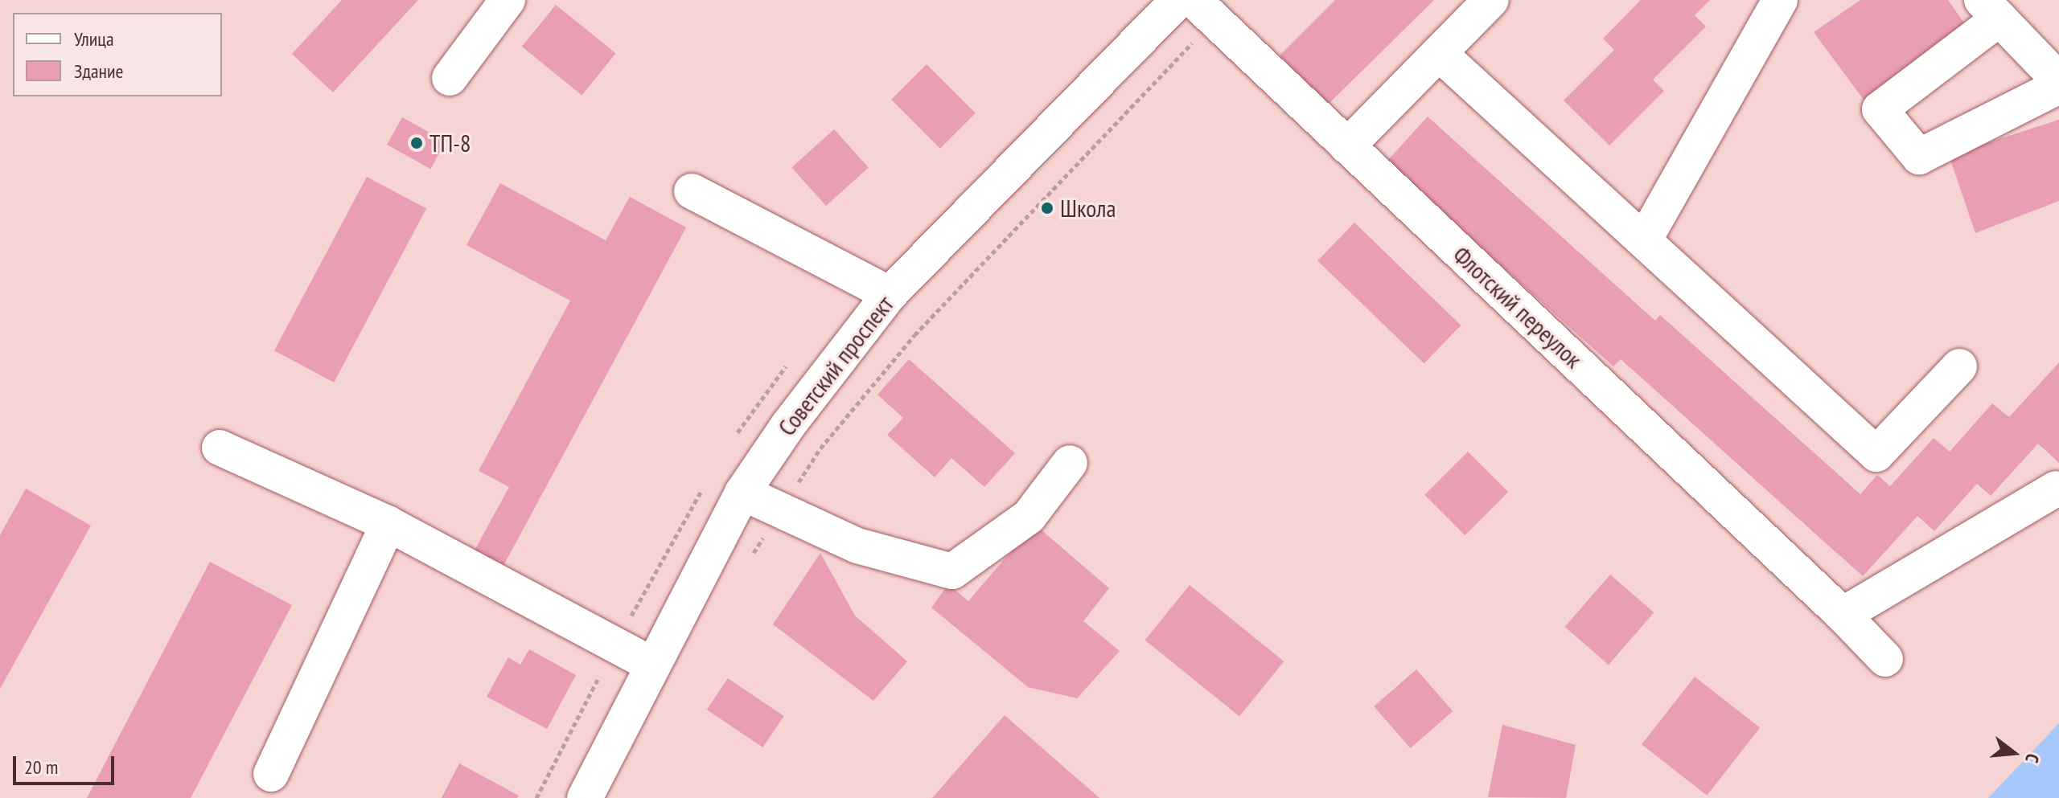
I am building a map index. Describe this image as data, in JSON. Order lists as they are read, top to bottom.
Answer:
{
  "streets": {
    "street": ["Флотский переулок", "Советский проспект"]
  },
  "places": ["ТП-8", "Школа"],
  "legend": ["Улица", "Здание"],
  "scale_bar": "20 m",
  "north": "right"
}
